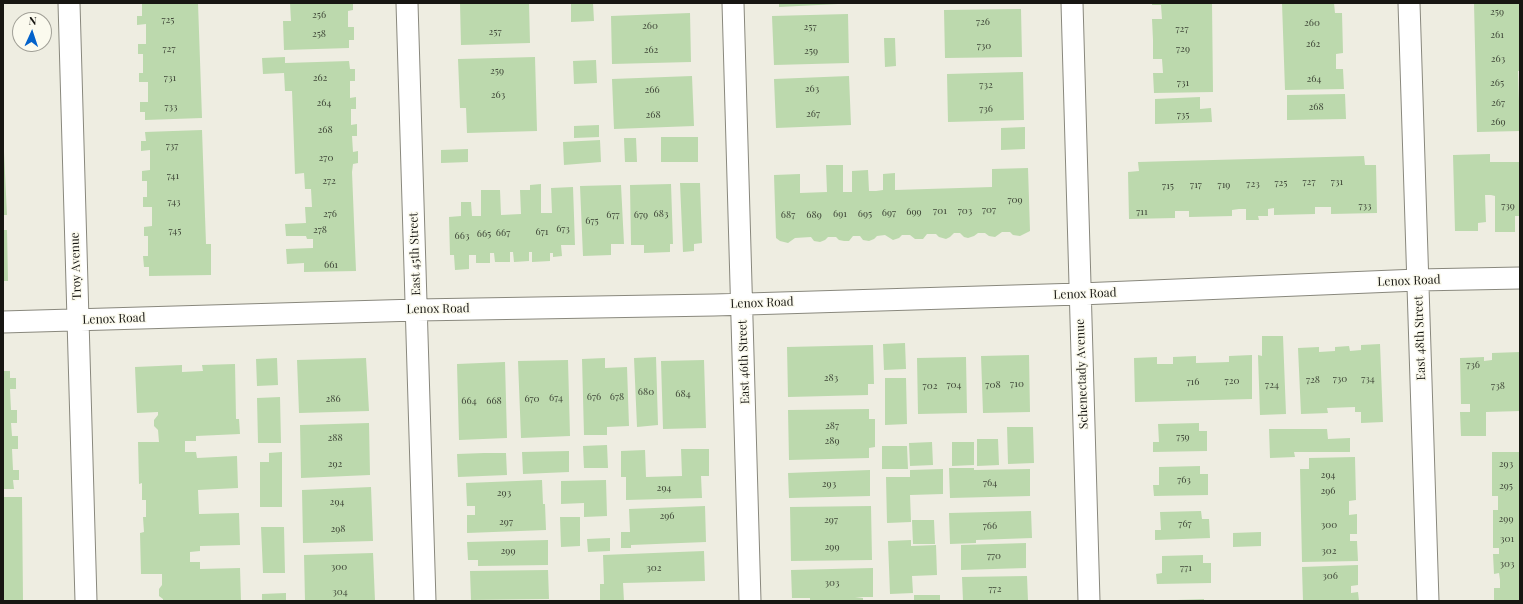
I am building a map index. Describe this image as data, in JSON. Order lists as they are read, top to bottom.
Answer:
{
  "streets": {
    "street": [
      "East 45th Street",
      "Troy Avenue",
      "Lenox Road",
      "East 48th Street",
      "East 46th Street",
      "Schenectady Avenue"
    ]
  },
  "crossings": [
    ["East 45th Street", "Lenox Road"],
    ["Troy Avenue", "Lenox Road"],
    ["Lenox Road", "East 48th Street"],
    ["Lenox Road", "East 46th Street"],
    ["Lenox Road", "Schenectady Avenue"]
  ],
  "house_numbers": [
    "259",
    "256",
    "725",
    "726",
    "260",
    "260",
    "257",
    "727",
    "257",
    "258",
    "261",
    "262",
    "730",
    "727",
    "729",
    "262",
    "259",
    "263",
    "259",
    "731",
    "262",
    "264",
    "731",
    "265",
    "732",
    "263",
    "266",
    "263",
    "264",
    "267",
    "733",
    "268",
    "736",
    "267",
    "268",
    "735",
    "269",
    "268",
    "737",
    "270",
    "741",
    "272",
    "727",
    "731",
    "725",
    "723",
    "717",
    "719",
    "715",
    "709",
    "743",
    "733",
    "739",
    "707",
    "701",
    "703",
    "699",
    "711",
    "697",
    "276",
    "683",
    "691",
    "695",
    "677",
    "679",
    "687",
    "689",
    "675",
    "673",
    "278",
    "745",
    "671",
    "667",
    "665",
    "663",
    "661",
    "736",
    "283",
    "730",
    "734",
    "728",
    "720",
    "716",
    "710",
    "704",
    "708",
    "724",
    "702",
    "738",
    "680",
    "684",
    "676",
    "678",
    "674",
    "286",
    "670",
    "664",
    "668",
    "287",
    "759",
    "288",
    "289",
    "292",
    "293",
    "294",
    "763",
    "764",
    "293",
    "295",
    "294",
    "296",
    "293",
    "294",
    "296",
    "299",
    "297",
    "297",
    "767",
    "300",
    "766",
    "298",
    "301",
    "299",
    "299",
    "302",
    "770",
    "303",
    "300",
    "302",
    "771",
    "306",
    "303",
    "772",
    "304"
  ],
  "north": "top"
}
